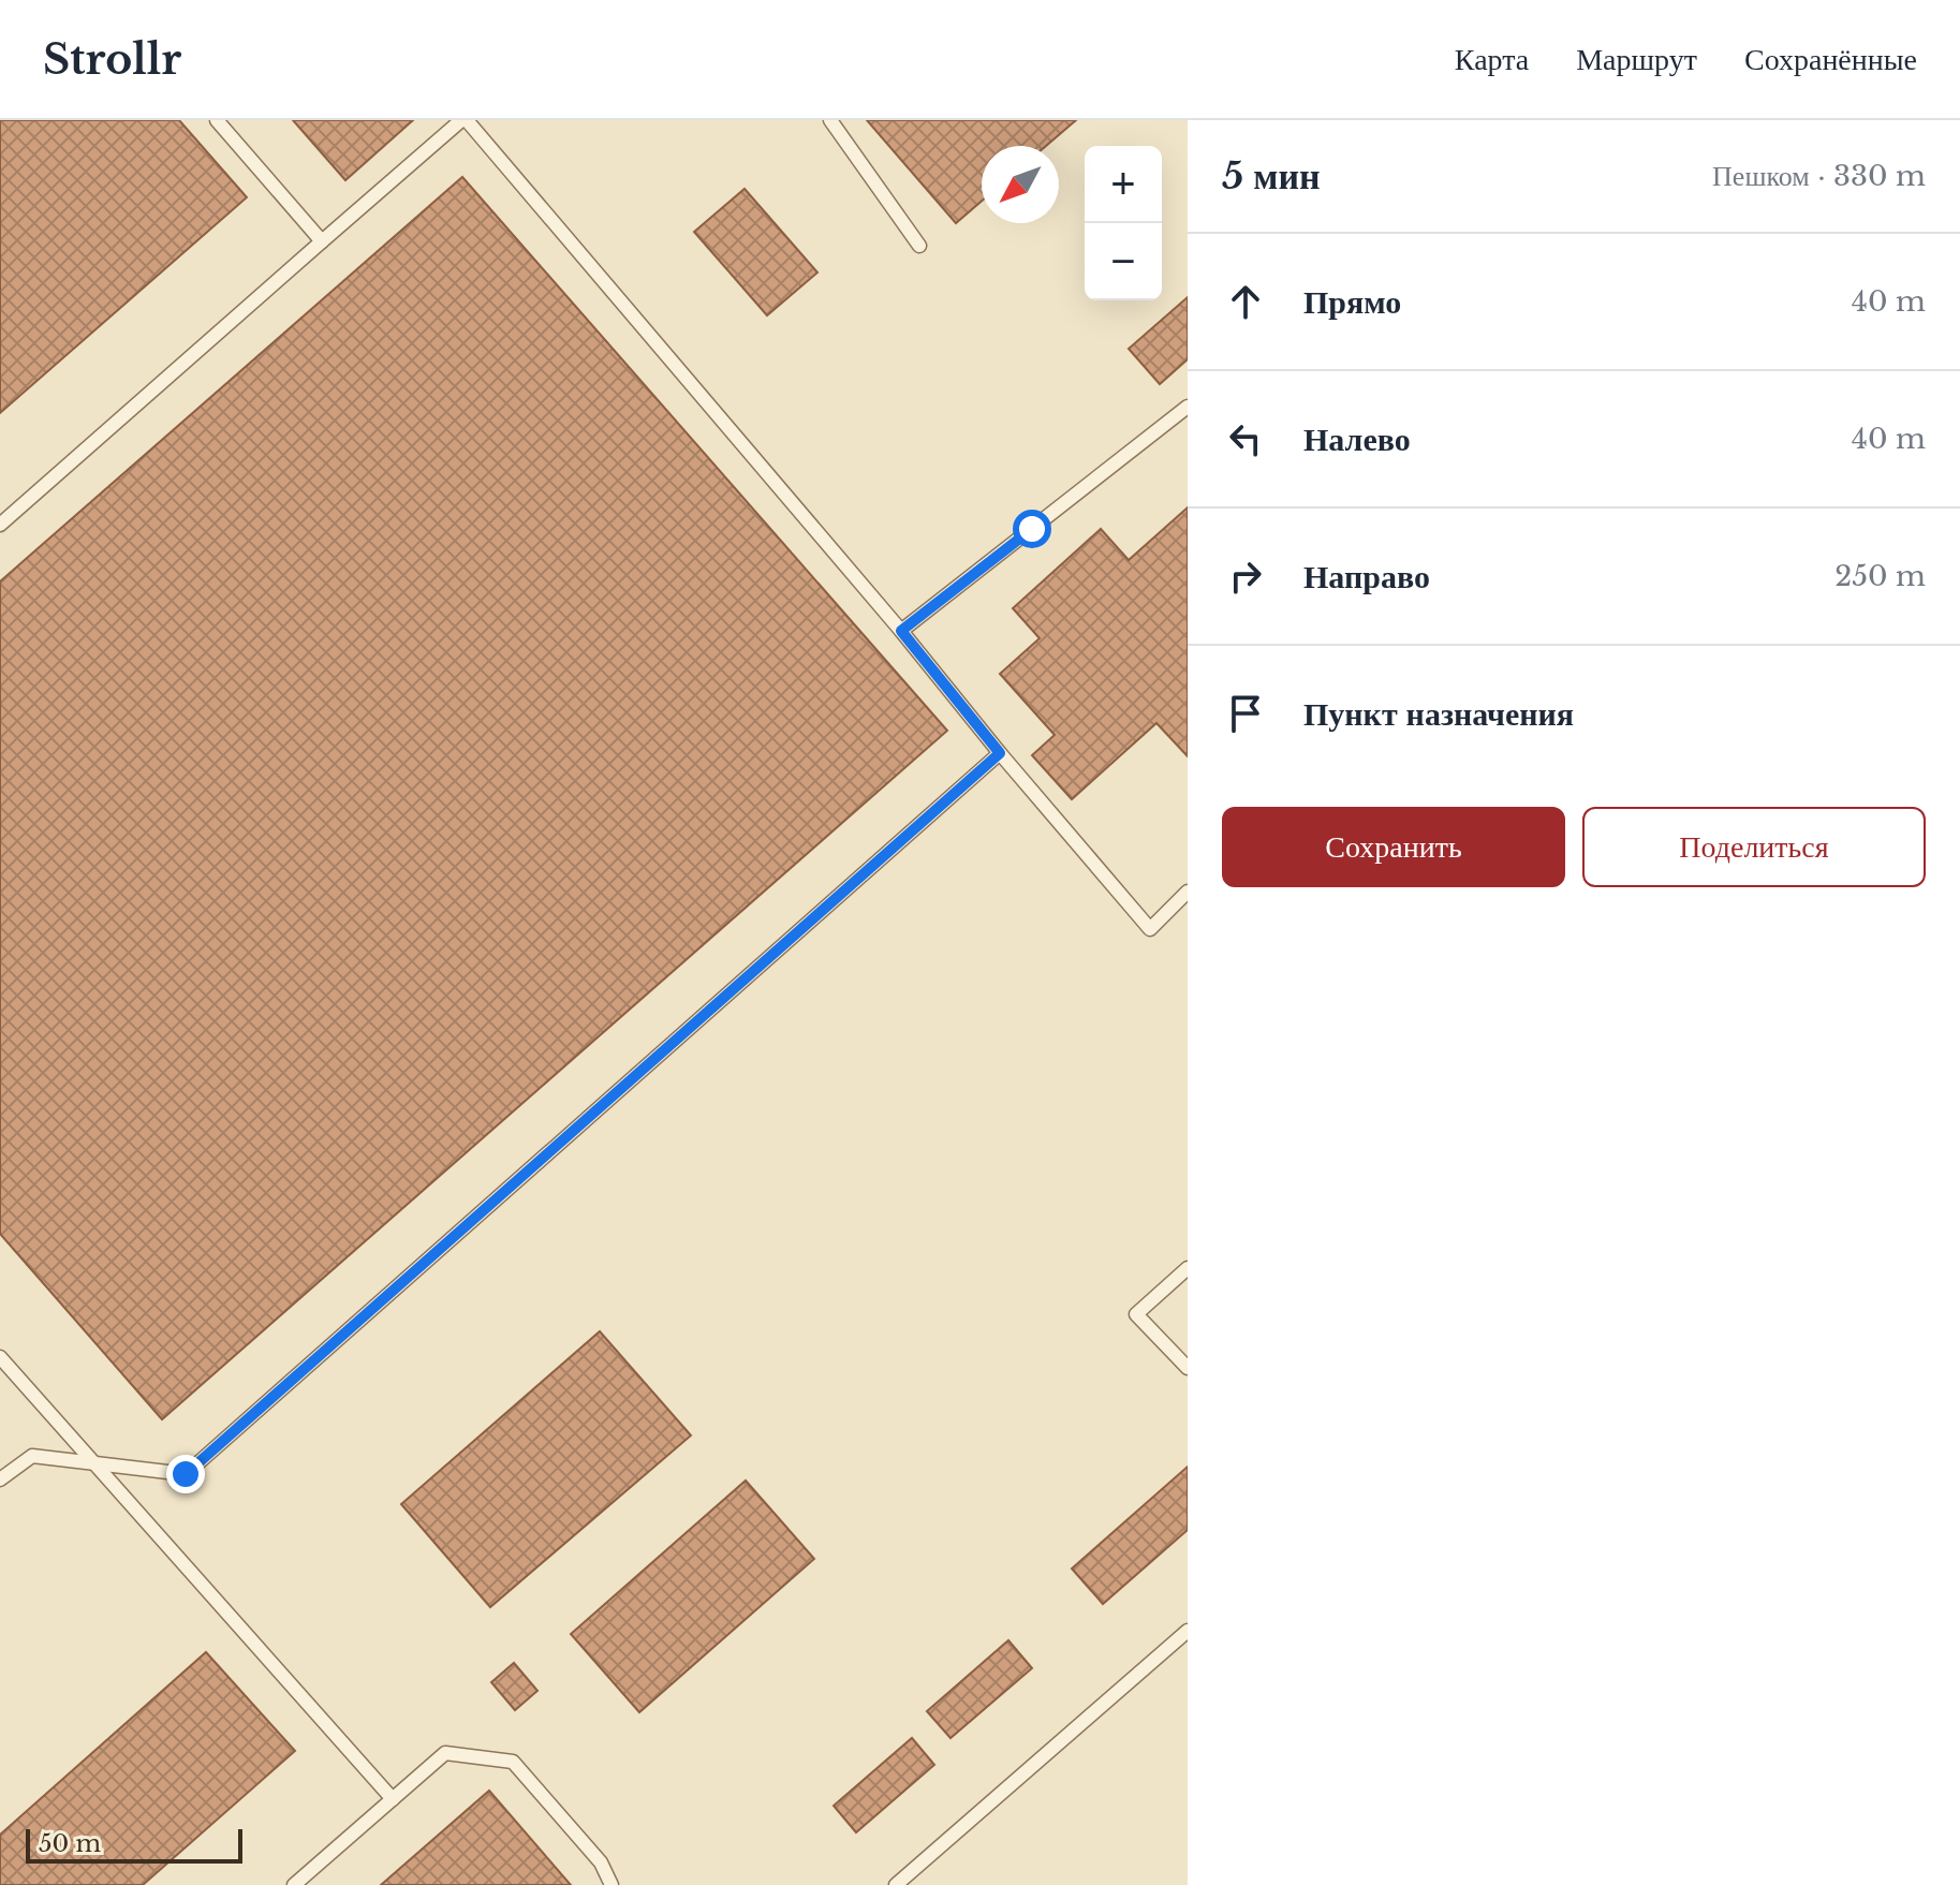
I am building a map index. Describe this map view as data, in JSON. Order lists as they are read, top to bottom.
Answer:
{
  "scale_bar": "50 m",
  "north": "bottom left",
  "page": {
    "header": "Strollr",
    "nav": ["Карта", "Маршрут", "Сохранённые"],
    "heading": ["5 мин", "Пешком · 330 m"],
    "map_buttons": ["+", "−"],
    "list": [
      ["Прямо", "40 m"],
      ["Налево", "40 m"],
      ["Направо", "250 m"],
      "Пункт назначения"
    ],
    "buttons": ["Сохранить", "Поделиться"],
    "scale": "50 m"
  }
}
